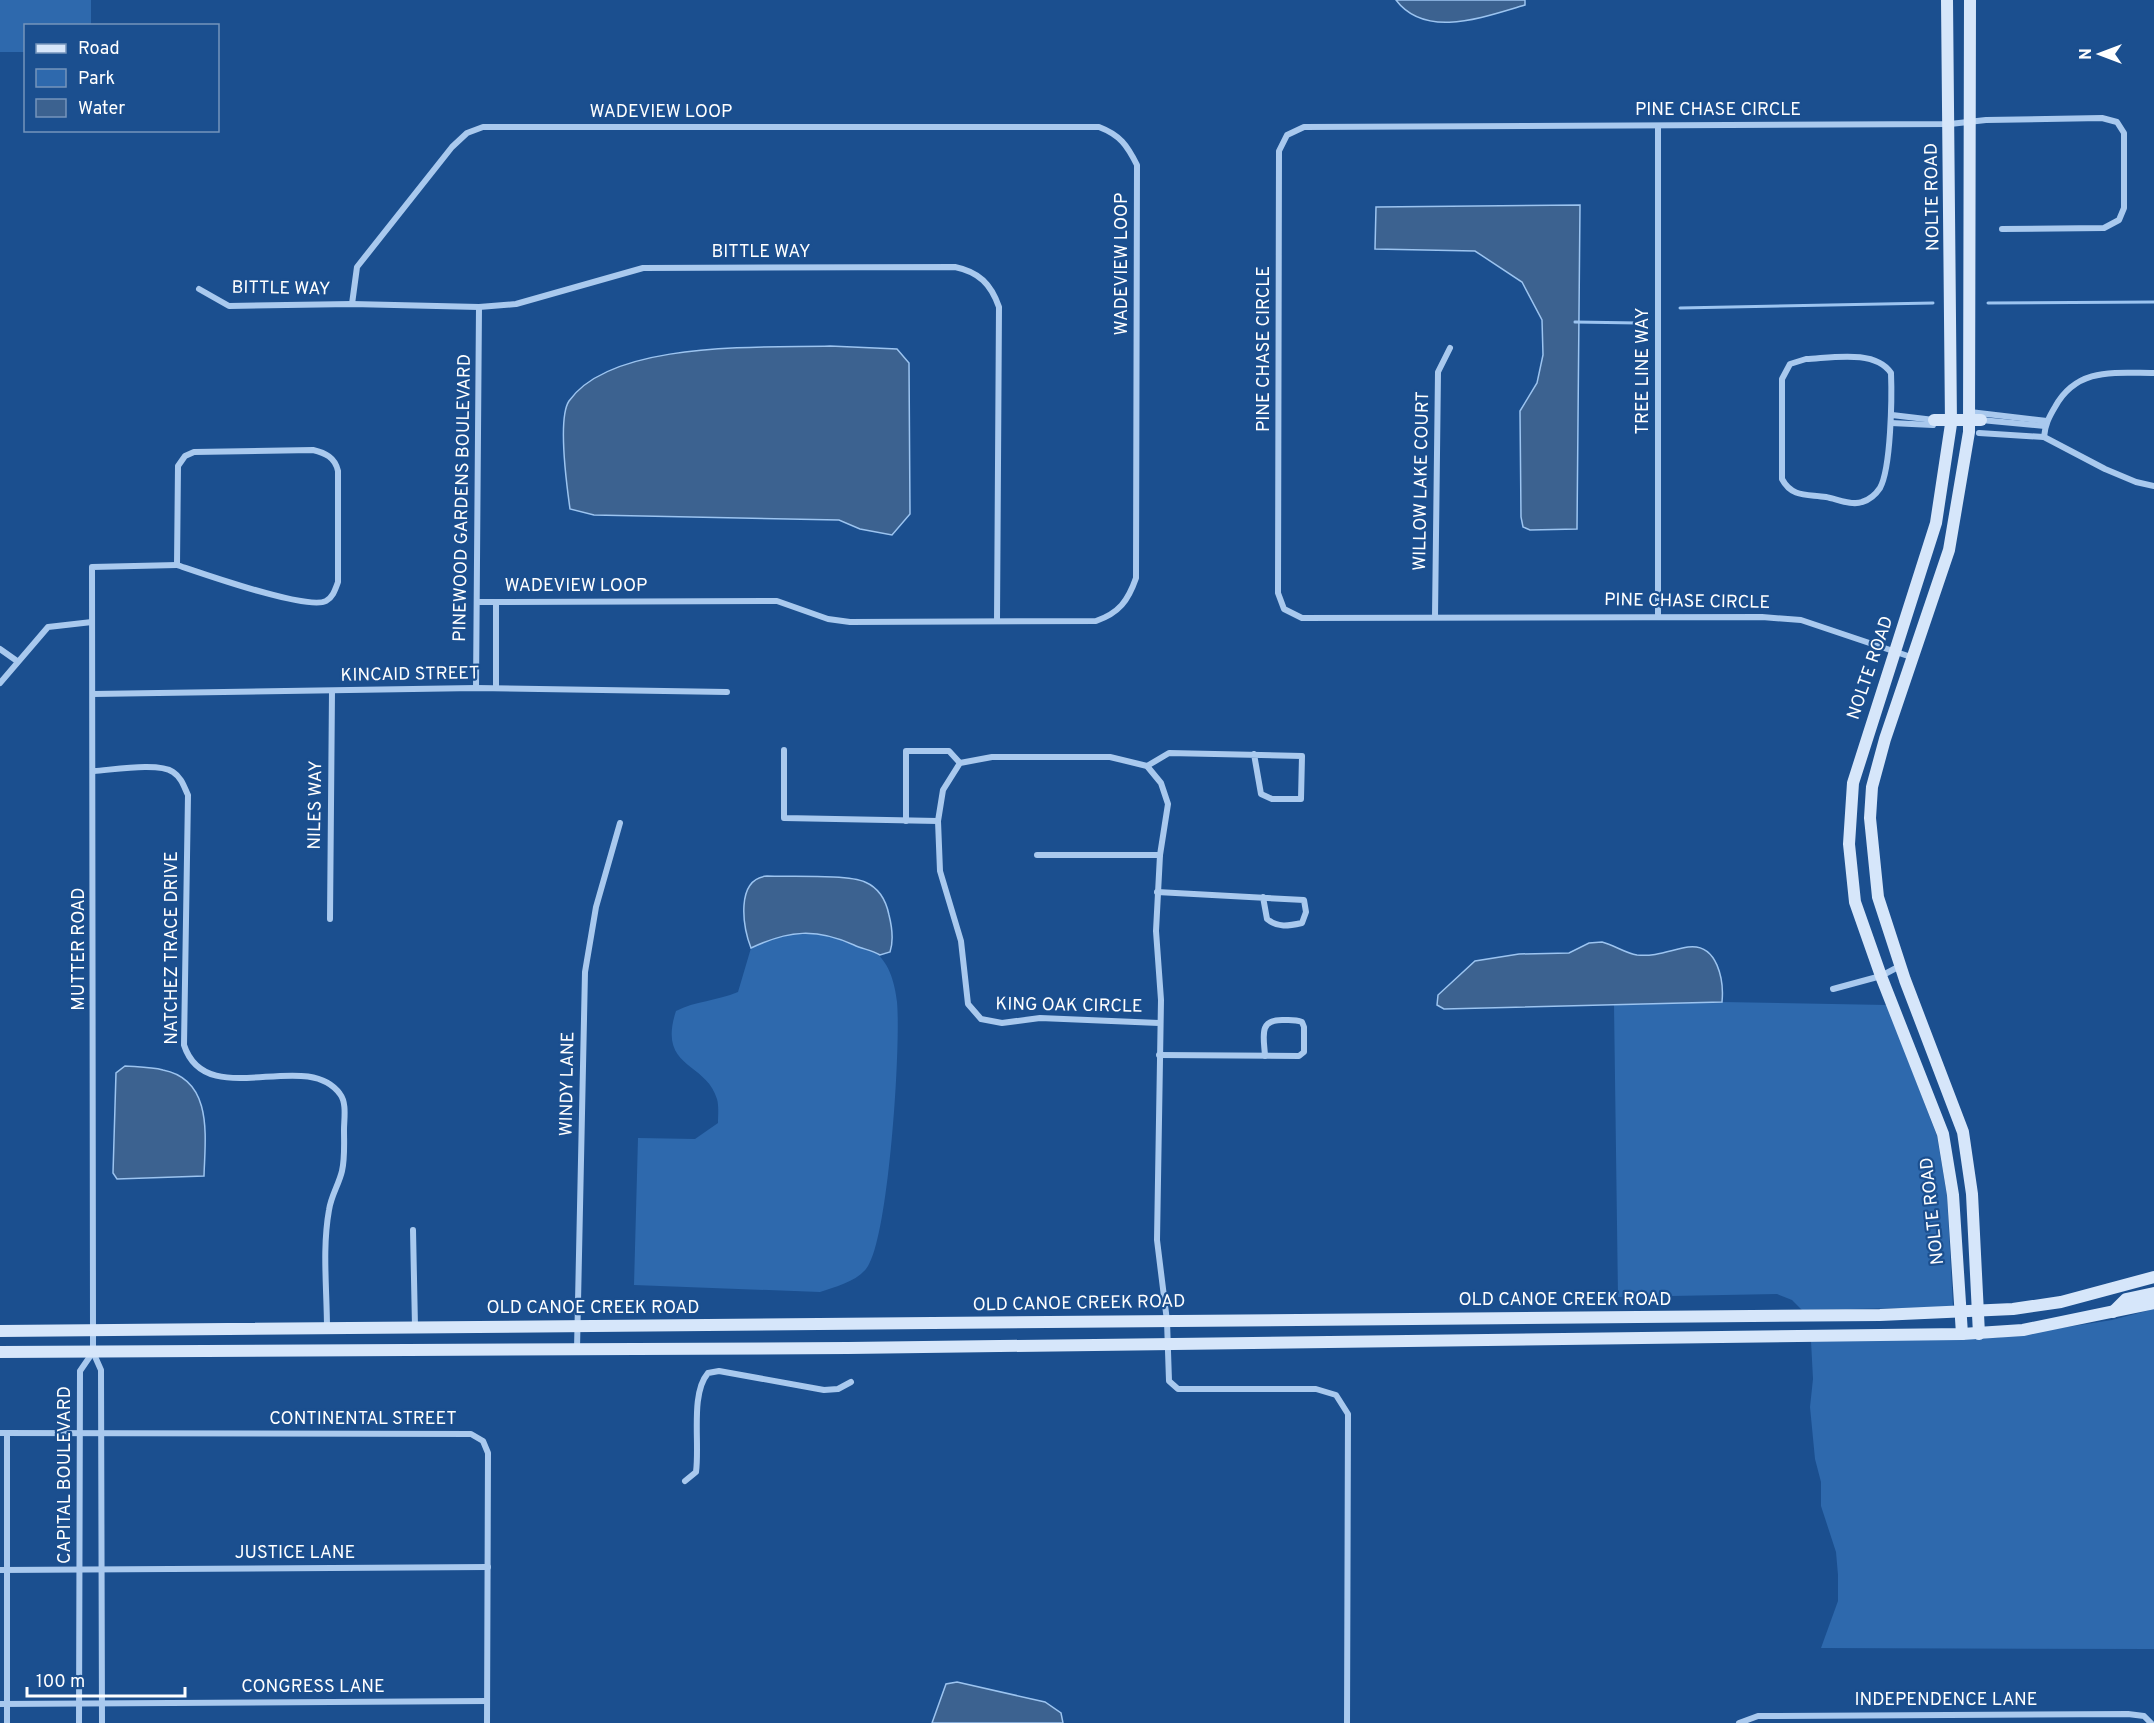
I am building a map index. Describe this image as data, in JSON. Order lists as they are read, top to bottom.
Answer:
{
  "streets": {
    "main road": ["NOLTE ROAD", "OLD CANOE CREEK ROAD"],
    "street": [
      "PINE CHASE CIRCLE",
      "WADEVIEW LOOP",
      "BITTLE WAY",
      "TREE LINE WAY",
      "WILLOW LAKE COURT",
      "PINEWOOD GARDENS BOULEVARD",
      "KINCAID STREET",
      "NILES WAY",
      "NATCHEZ TRACE DRIVE",
      "MUTTER ROAD",
      "KING OAK CIRCLE",
      "WINDY LANE",
      "CONTINENTAL STREET",
      "CAPITAL BOULEVARD",
      "JUSTICE LANE",
      "CONGRESS LANE",
      "INDEPENDENCE LANE"
    ]
  },
  "crossings": [
    ["PINE CHASE CIRCLE", "NOLTE ROAD"],
    ["PINE CHASE CIRCLE", "TREE LINE WAY"],
    ["PINE CHASE CIRCLE", "WILLOW LAKE COURT"],
    ["WADEVIEW LOOP", "BITTLE WAY"],
    ["WADEVIEW LOOP", "PINEWOOD GARDENS BOULEVARD"],
    ["NOLTE ROAD", "OLD CANOE CREEK ROAD"],
    ["BITTLE WAY", "PINEWOOD GARDENS BOULEVARD"],
    ["PINEWOOD GARDENS BOULEVARD", "KINCAID STREET"],
    ["KINCAID STREET", "NILES WAY"],
    ["KINCAID STREET", "MUTTER ROAD"],
    ["NATCHEZ TRACE DRIVE", "MUTTER ROAD"],
    ["NATCHEZ TRACE DRIVE", "OLD CANOE CREEK ROAD"],
    ["MUTTER ROAD", "OLD CANOE CREEK ROAD"],
    ["MUTTER ROAD", "CAPITAL BOULEVARD"],
    ["KING OAK CIRCLE", "OLD CANOE CREEK ROAD"],
    ["WINDY LANE", "OLD CANOE CREEK ROAD"],
    ["OLD CANOE CREEK ROAD", "CAPITAL BOULEVARD"],
    ["CONTINENTAL STREET", "CAPITAL BOULEVARD"],
    ["CONTINENTAL STREET", "JUSTICE LANE"],
    ["CONTINENTAL STREET", "CONGRESS LANE"],
    ["CAPITAL BOULEVARD", "JUSTICE LANE"],
    ["CAPITAL BOULEVARD", "CONGRESS LANE"]
  ],
  "legend": ["Road", "Park", "Water"],
  "scale_bar": "100 m",
  "north": "left"
}
